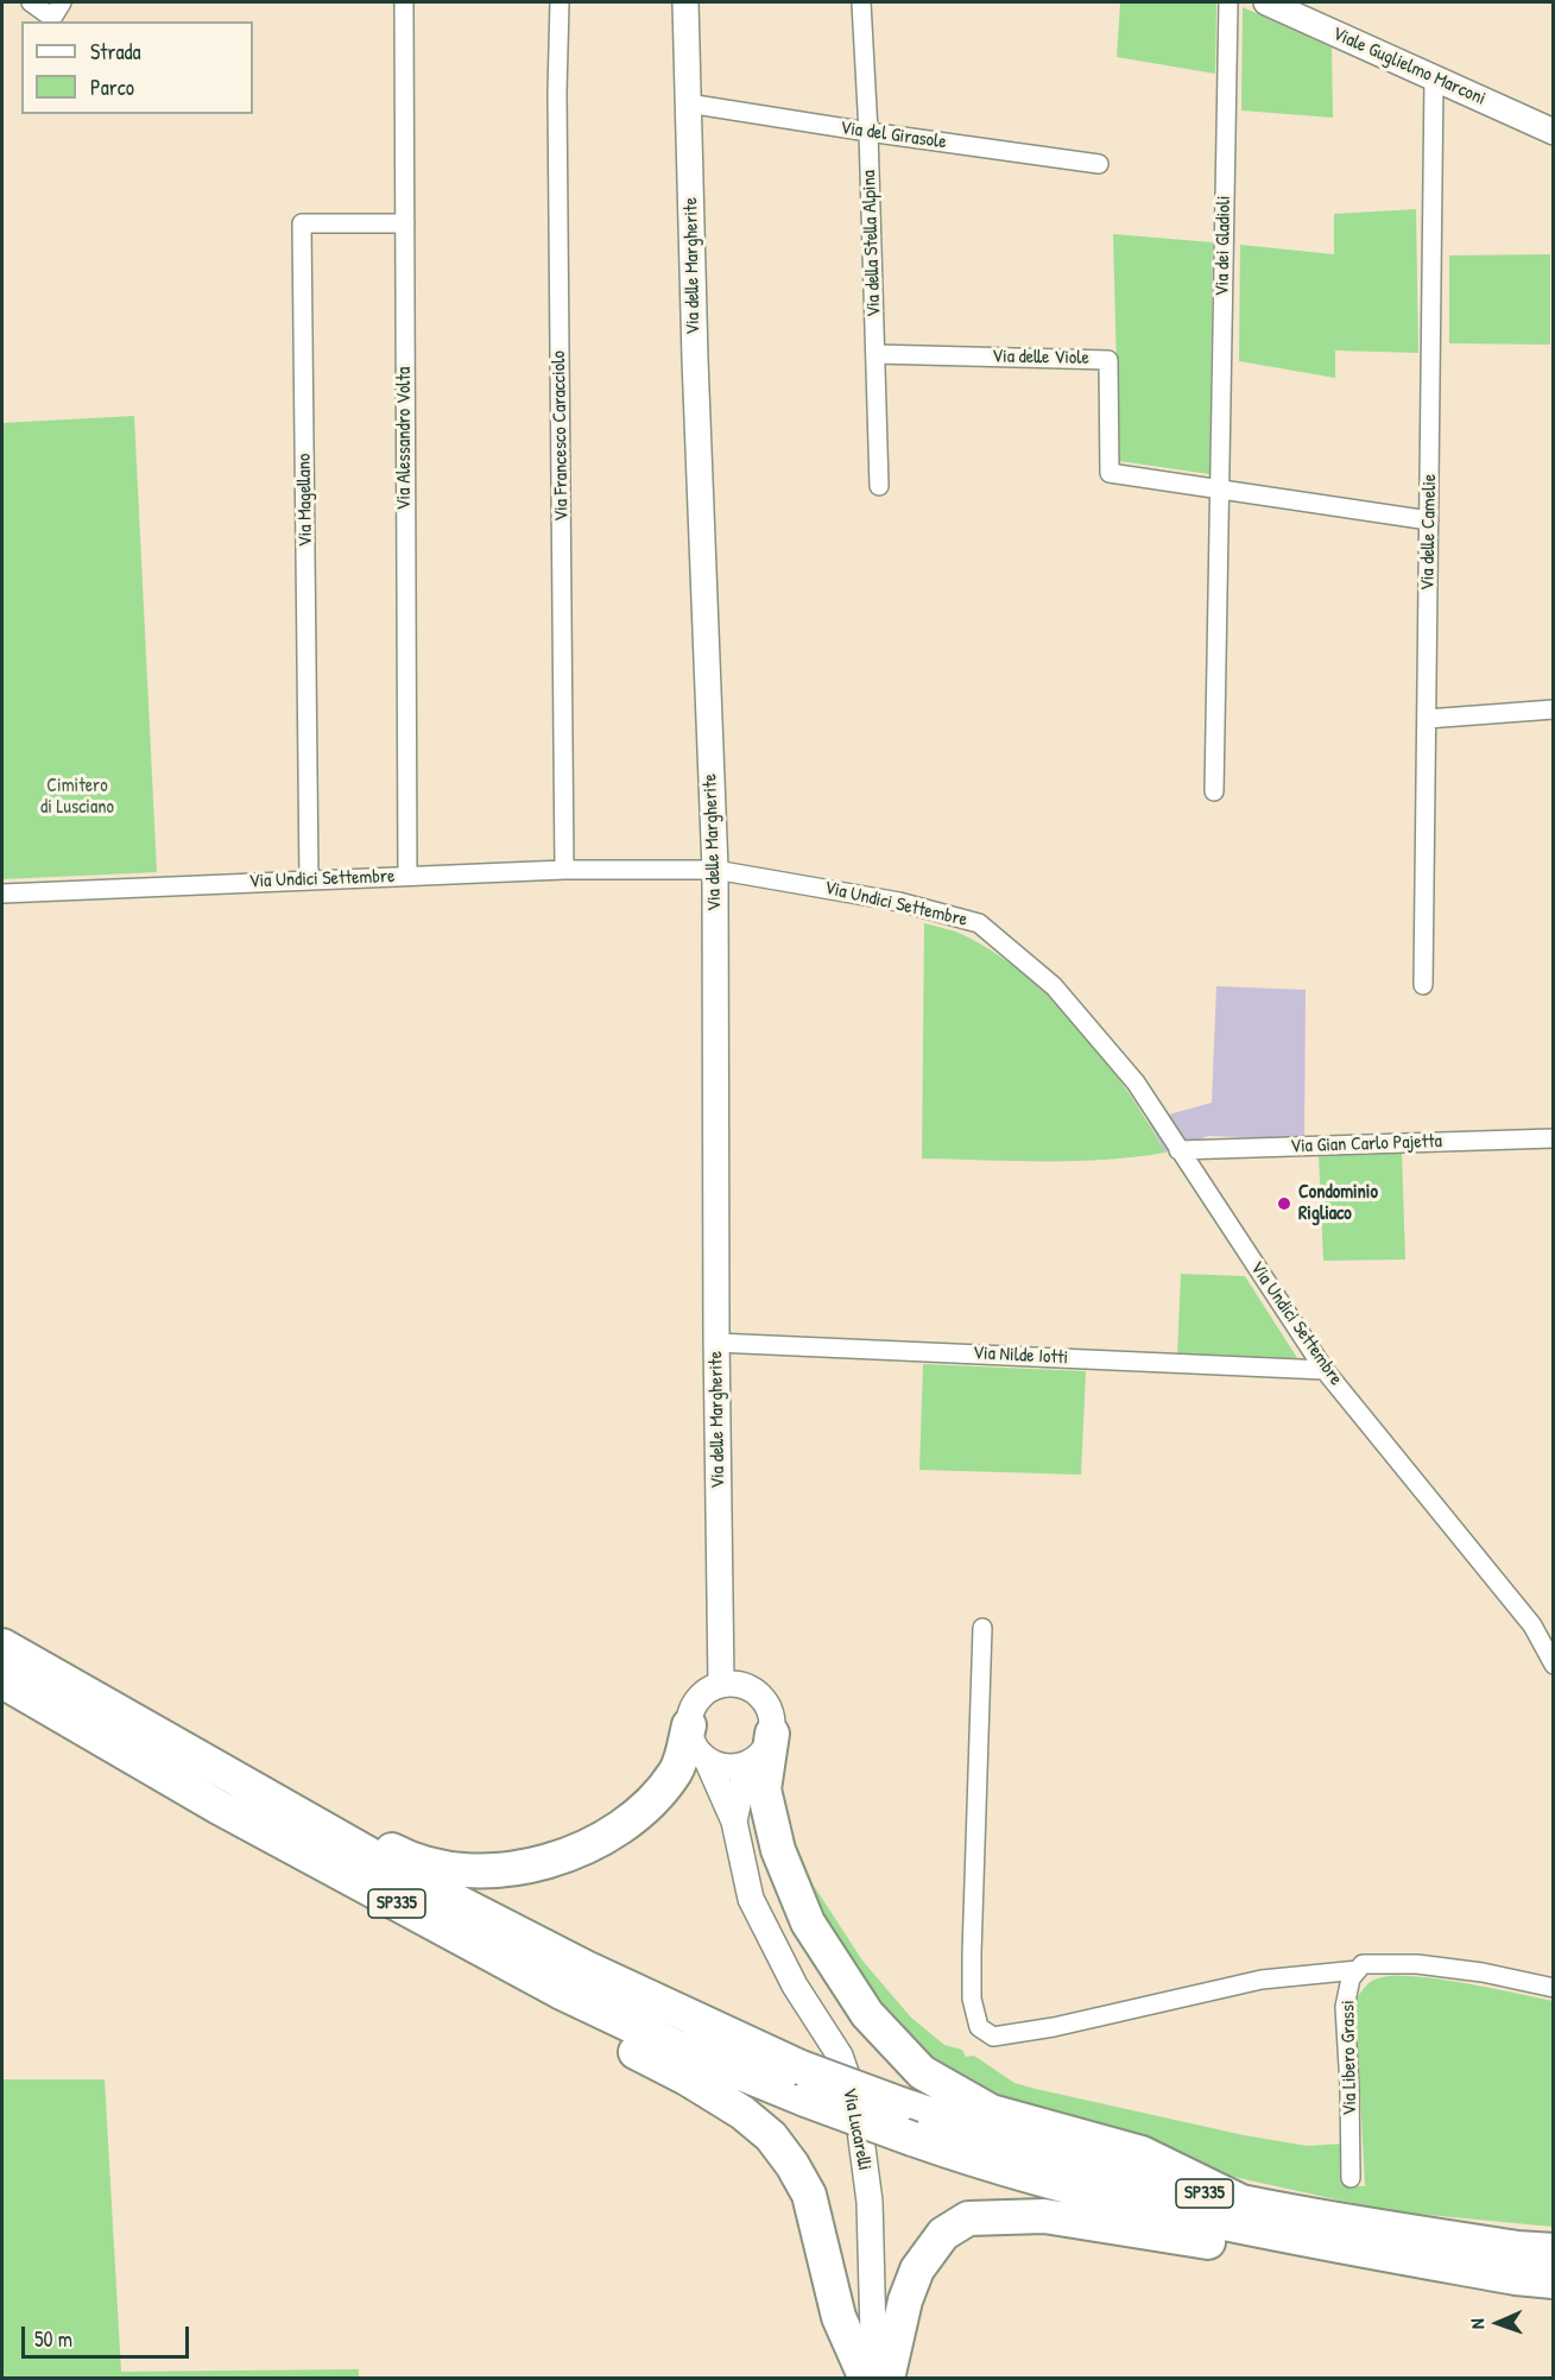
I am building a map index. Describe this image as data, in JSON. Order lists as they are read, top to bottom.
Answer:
{
  "streets": {
    "highway": ["SP335"],
    "street": [
      "Viale Guglielmo Marconi",
      "Via del Girasole",
      "Via della Stella Alpina",
      "Via dei Gladioli",
      "Via delle Margherite",
      "Via delle Viole",
      "Via Francesco Caracciolo",
      "Via Alessandro Volta",
      "Via Magellano",
      "Via delle Camelie",
      "Via Undici Settembre",
      "Via Gian Carlo Pajetta",
      "Via Nilde Iotti",
      "Via Libero Grassi",
      "Via Lucarelli"
    ]
  },
  "crossings": [
    ["Viale Guglielmo Marconi", "Via delle Camelie"],
    ["Via del Girasole", "Via della Stella Alpina"],
    ["Via del Girasole", "Via delle Margherite"],
    ["Via della Stella Alpina", "Via delle Viole"],
    ["Via dei Gladioli", "Via delle Viole"],
    ["Via delle Margherite", "Via Undici Settembre"],
    ["Via delle Margherite", "Via Nilde Iotti"],
    ["Via delle Margherite", "Via Lucarelli"],
    ["Via Francesco Caracciolo", "Via Undici Settembre"],
    ["Via Alessandro Volta", "Via Magellano"],
    ["Via Alessandro Volta", "Via Undici Settembre"],
    ["Via Magellano", "Via Undici Settembre"],
    ["Via Undici Settembre", "Via Gian Carlo Pajetta"],
    ["Via Undici Settembre", "Via Nilde Iotti"]
  ],
  "parks": ["Cimitero di Lusciano"],
  "places": ["Condominio Rigliaco"],
  "legend": ["Strada", "Parco"],
  "scale_bar": "50 m",
  "north": "left"
}
